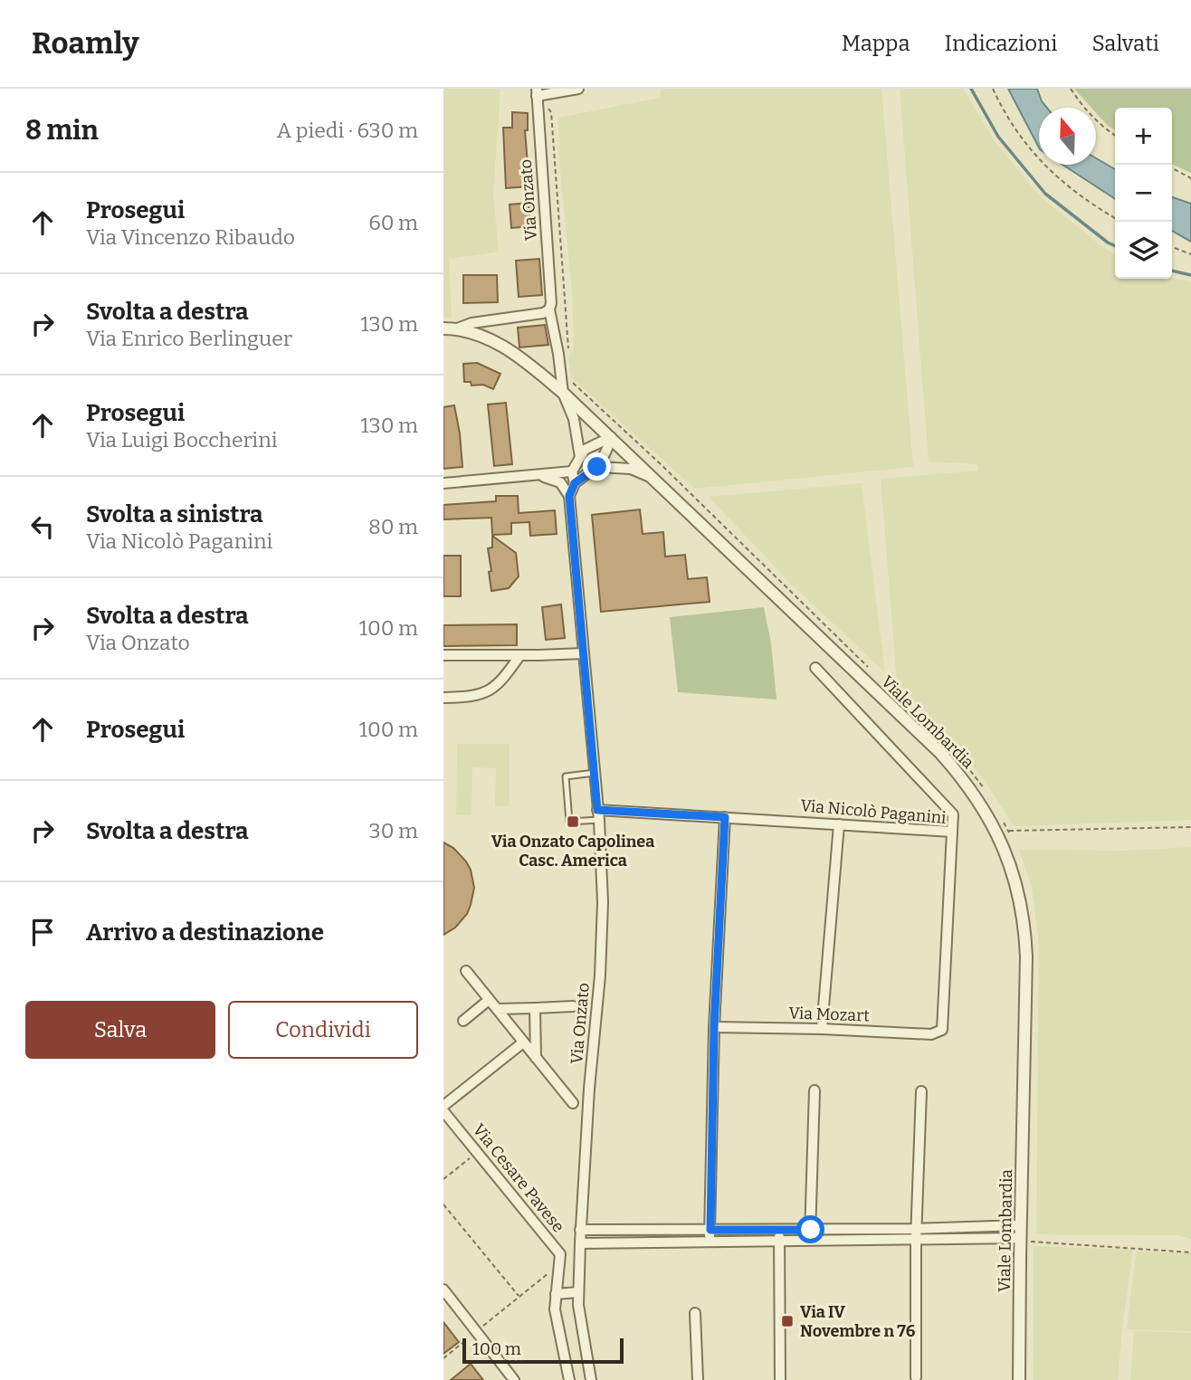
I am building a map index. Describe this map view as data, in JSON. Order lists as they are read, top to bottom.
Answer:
{
  "streets": {
    "street": [
      "Via Onzato",
      "Viale Lombardia",
      "Via Nicolò Paganini",
      "Via Mozart",
      "Via Cesare Pavese"
    ]
  },
  "crossings": [
    ["Via Onzato", "Viale Lombardia"],
    ["Via Onzato", "Via Nicolò Paganini"],
    ["Via Nicolò Paganini", "Via Mozart"]
  ],
  "places": {
    "transit": ["Via Onzato Capolinea Casc. America", "Via IV Novembre n 76"]
  },
  "scale_bar": "100 m",
  "north": "top",
  "page": {
    "header": "Roamly",
    "nav": ["Mappa", "Indicazioni", "Salvati"],
    "heading": ["8 min", "A piedi · 630 m"],
    "map_buttons": ["+", "−"],
    "list": [
      ["Prosegui", "Via Vincenzo Ribaudo", "60 m"],
      ["Svolta a destra", "Via Enrico Berlinguer", "130 m"],
      ["Prosegui", "Via Luigi Boccherini", "130 m"],
      ["Svolta a sinistra", "Via Nicolò Paganini", "80 m"],
      ["Svolta a destra", "Via Onzato", "100 m"],
      ["Prosegui", "100 m"],
      ["Svolta a destra", "30 m"],
      "Arrivo a destinazione"
    ],
    "buttons": ["Salva", "Condividi"],
    "scale": "100 m"
  }
}
